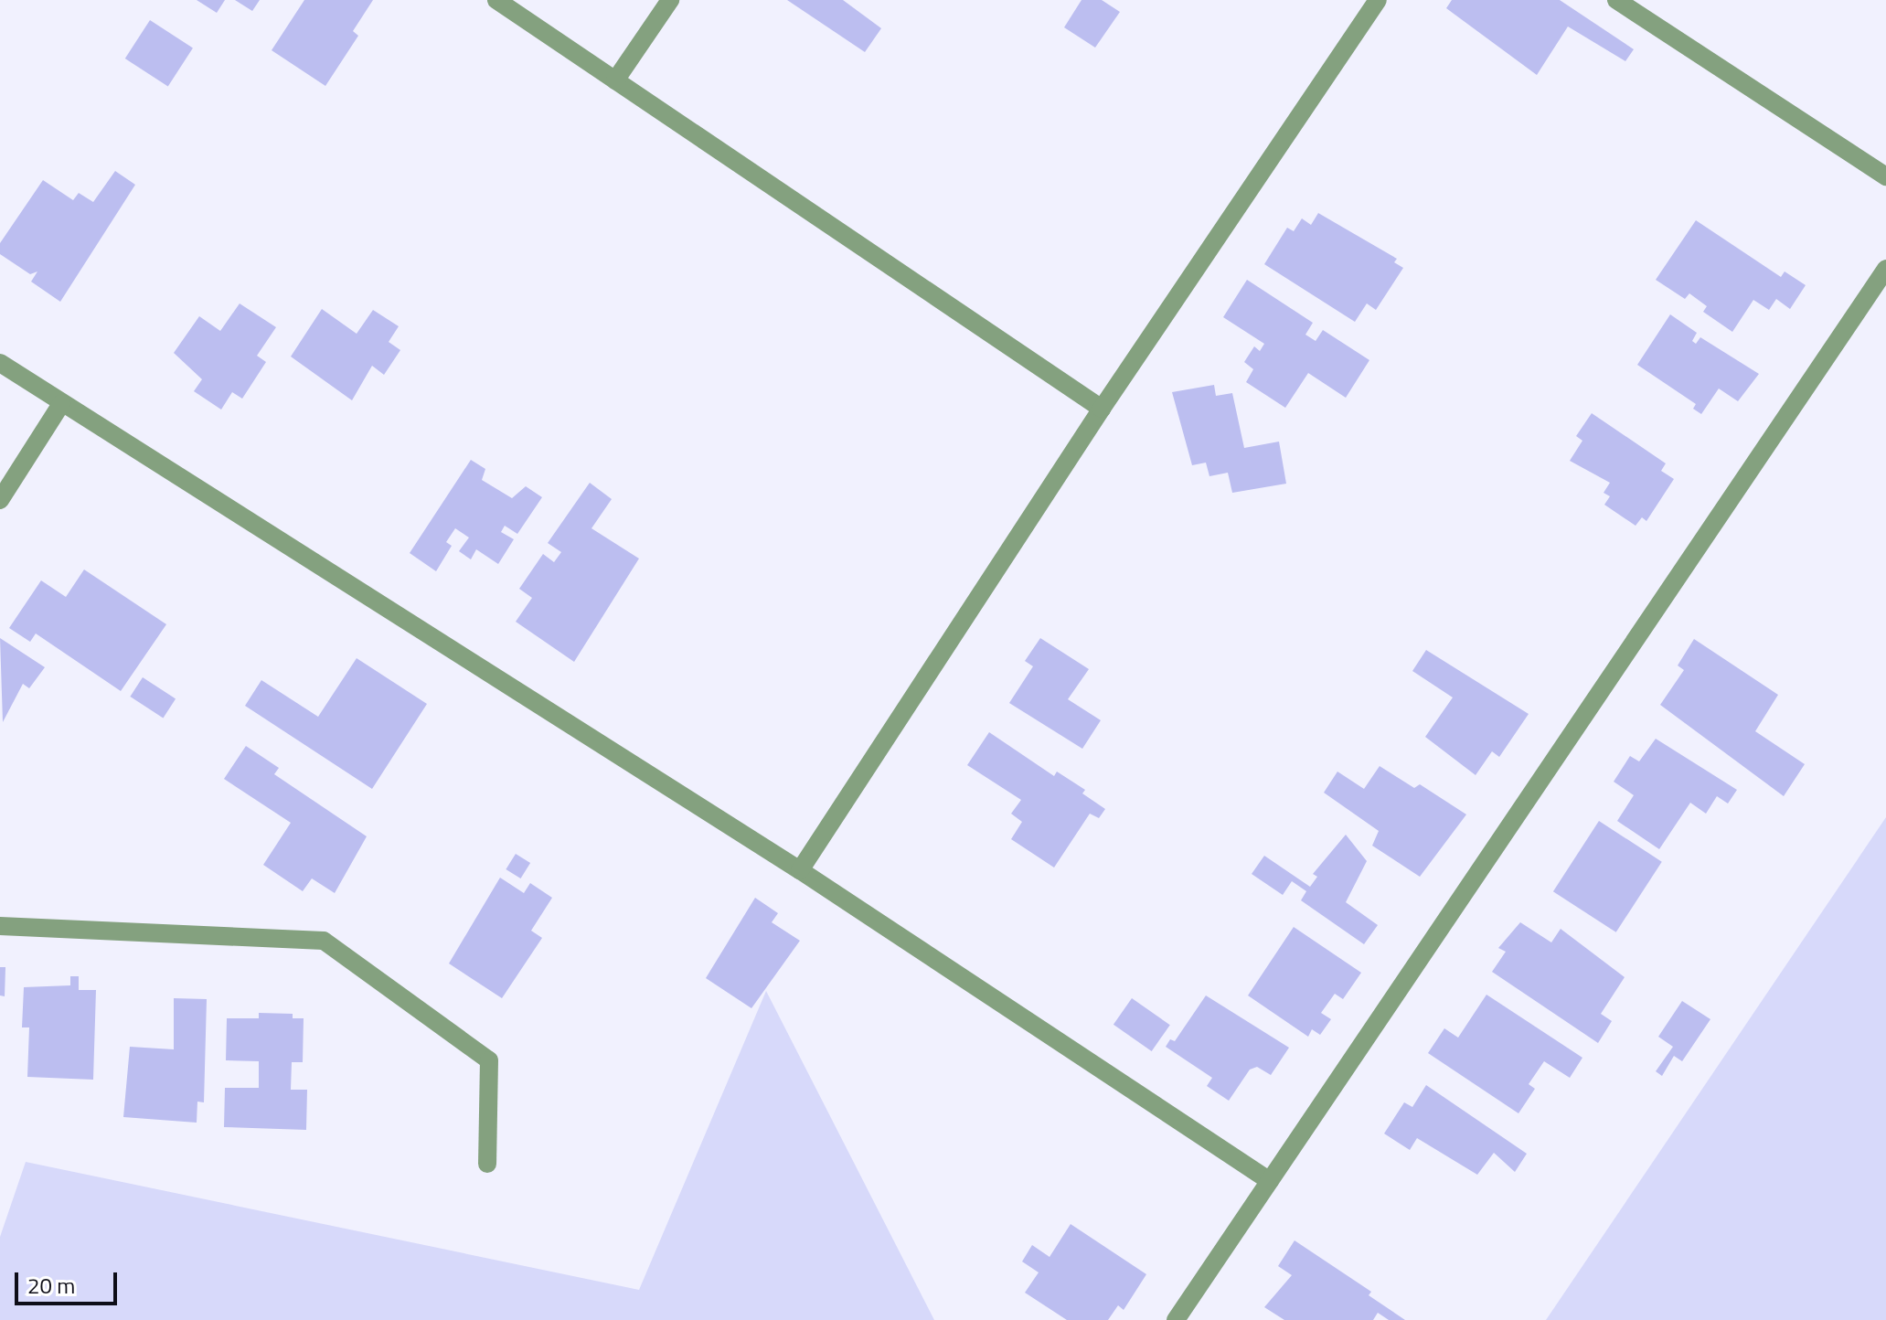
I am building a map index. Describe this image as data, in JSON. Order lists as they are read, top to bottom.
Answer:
{
  "scale_bar": "20 m"
}
